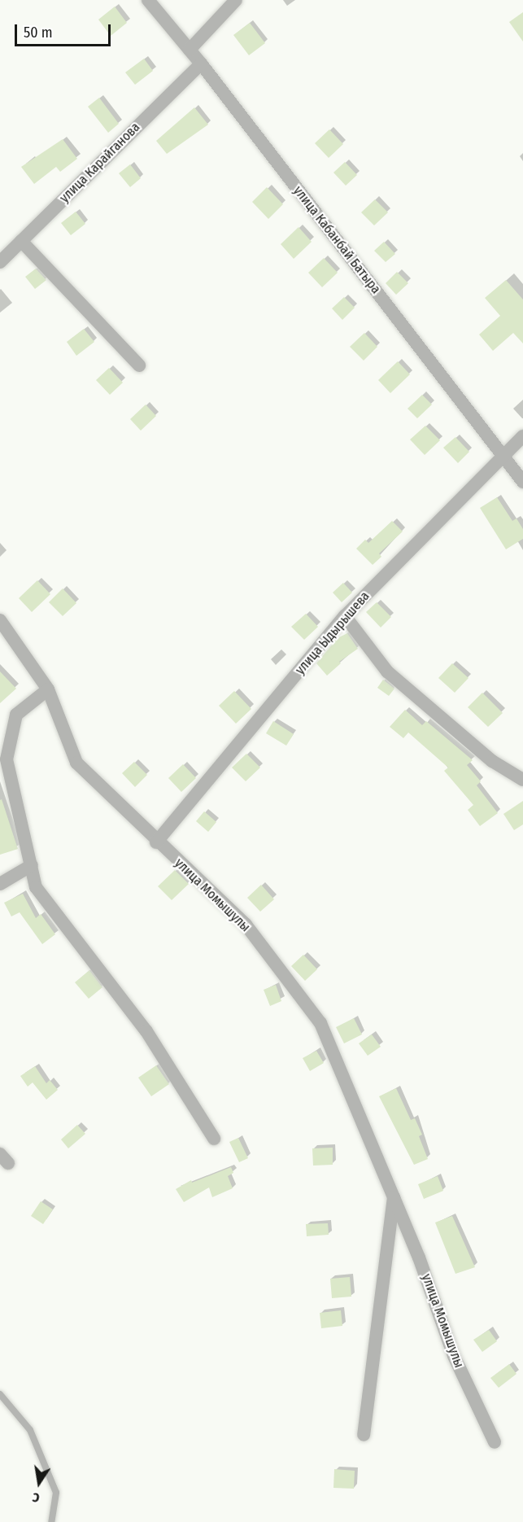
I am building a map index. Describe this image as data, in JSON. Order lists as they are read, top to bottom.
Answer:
{
  "streets": {
    "street": [
      "улица Карайганова",
      "улица Кабанбай Батыра",
      "улица Ыдырышева",
      "улица Момышулы"
    ]
  },
  "crossings": [
    ["улица Карайганова", "улица Кабанбай Батыра"],
    ["улица Кабанбай Батыра", "улица Ыдырышева"],
    ["улица Ыдырышева", "улица Момышулы"]
  ],
  "scale_bar": "50 m",
  "north": "bottom"
}
